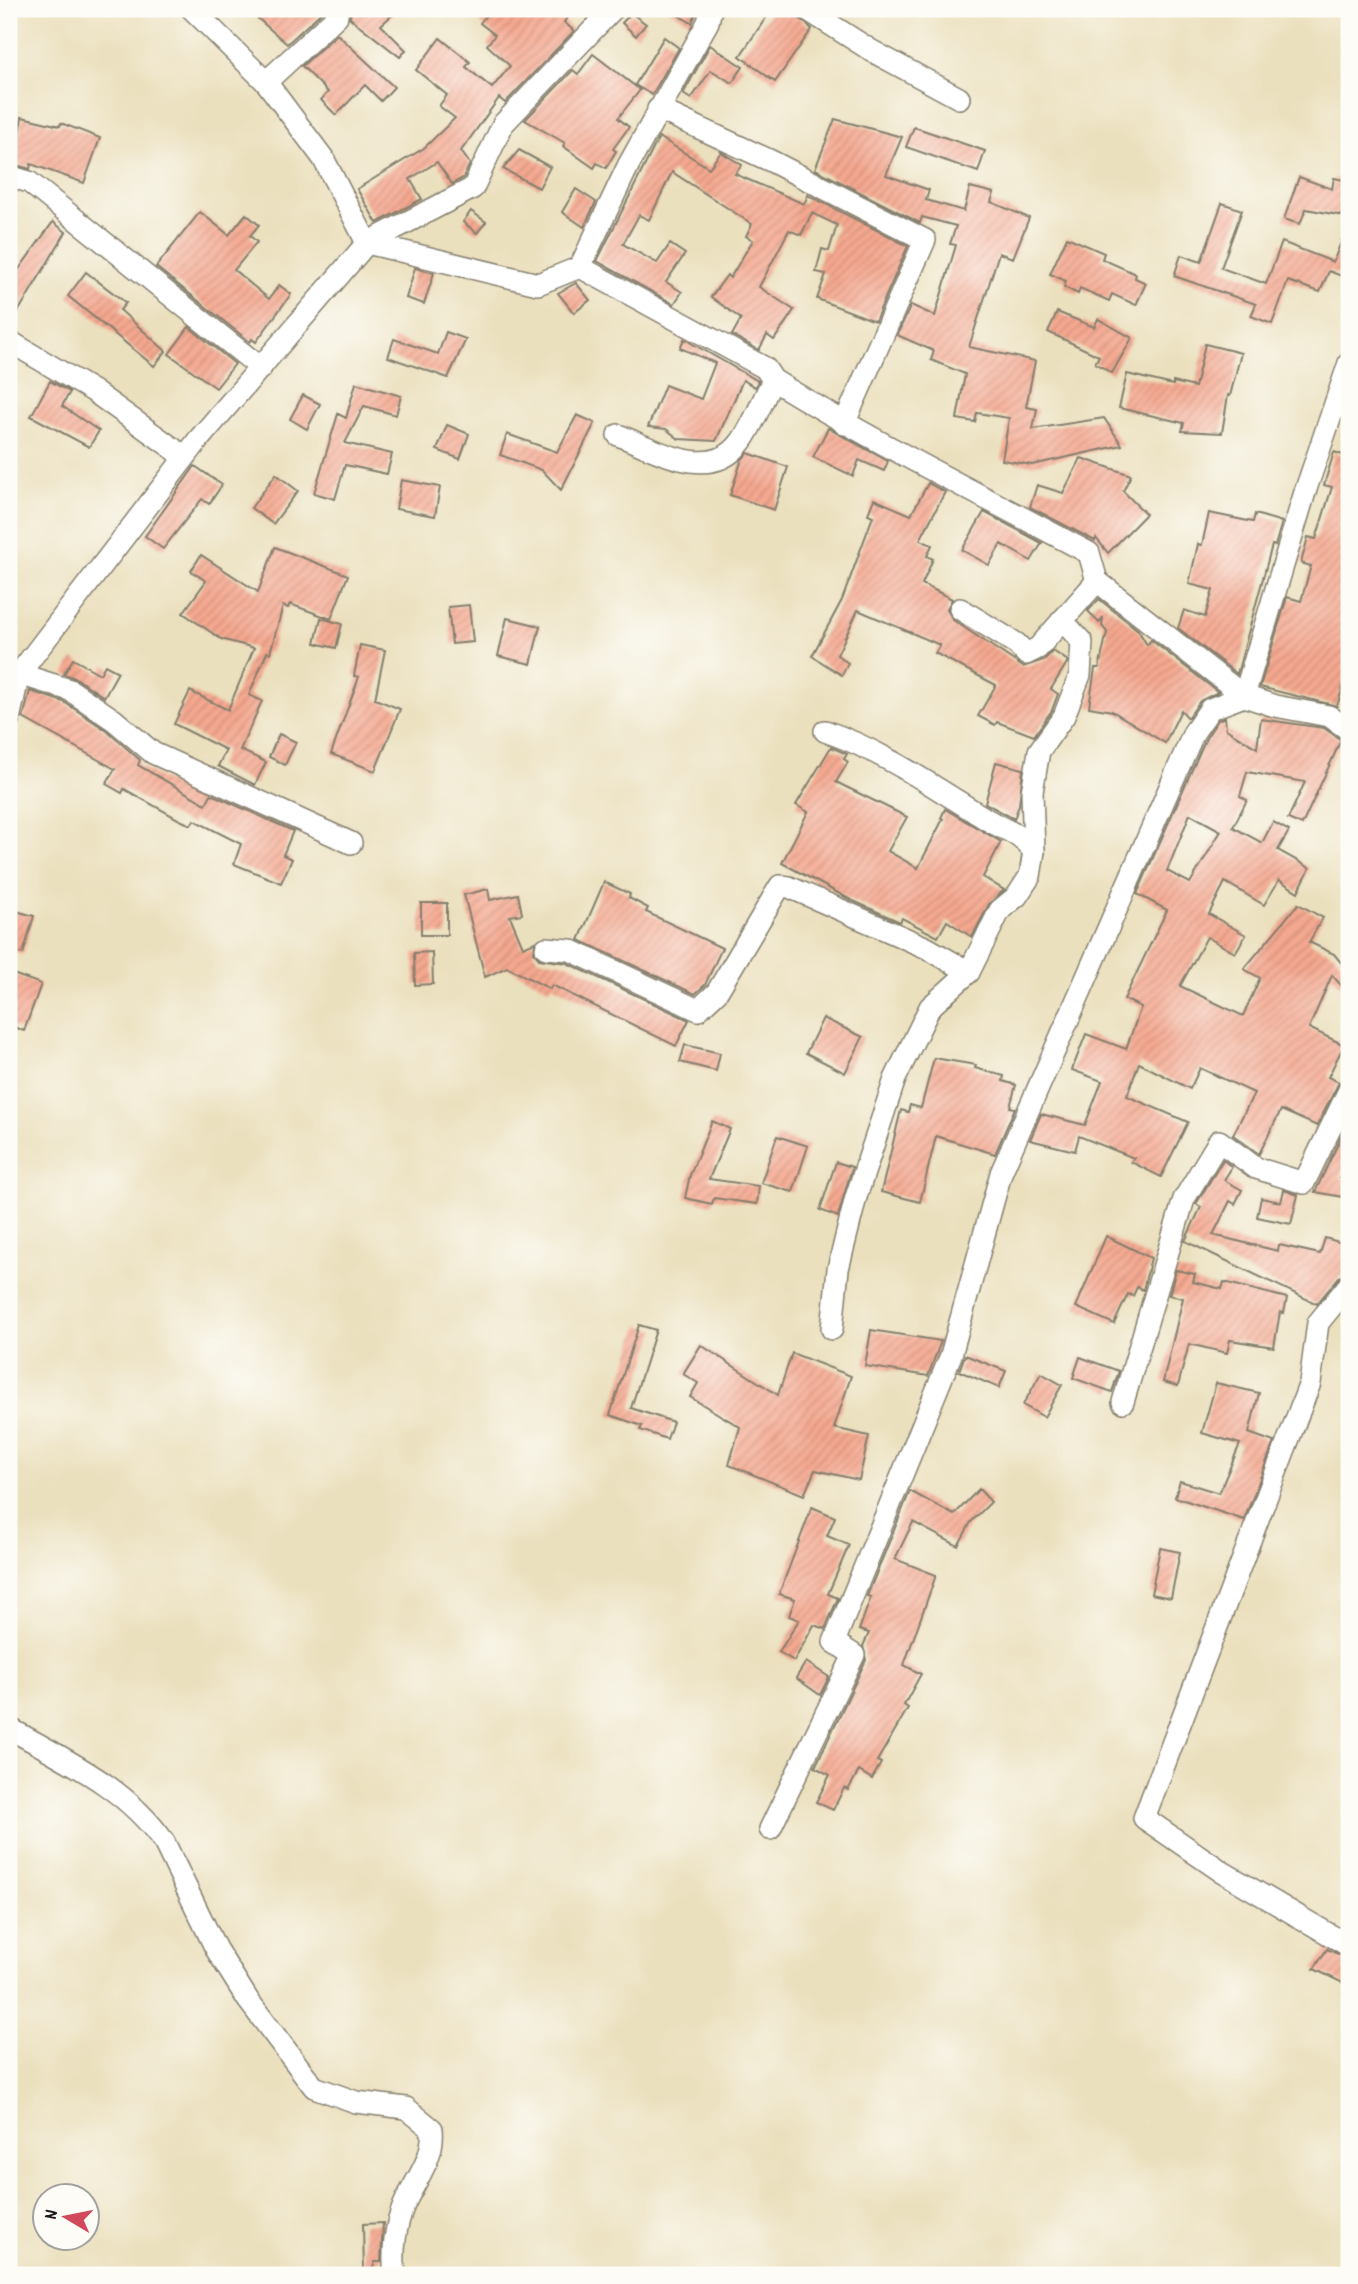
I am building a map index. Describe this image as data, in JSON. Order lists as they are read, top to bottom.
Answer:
{
  "north": "left"
}
